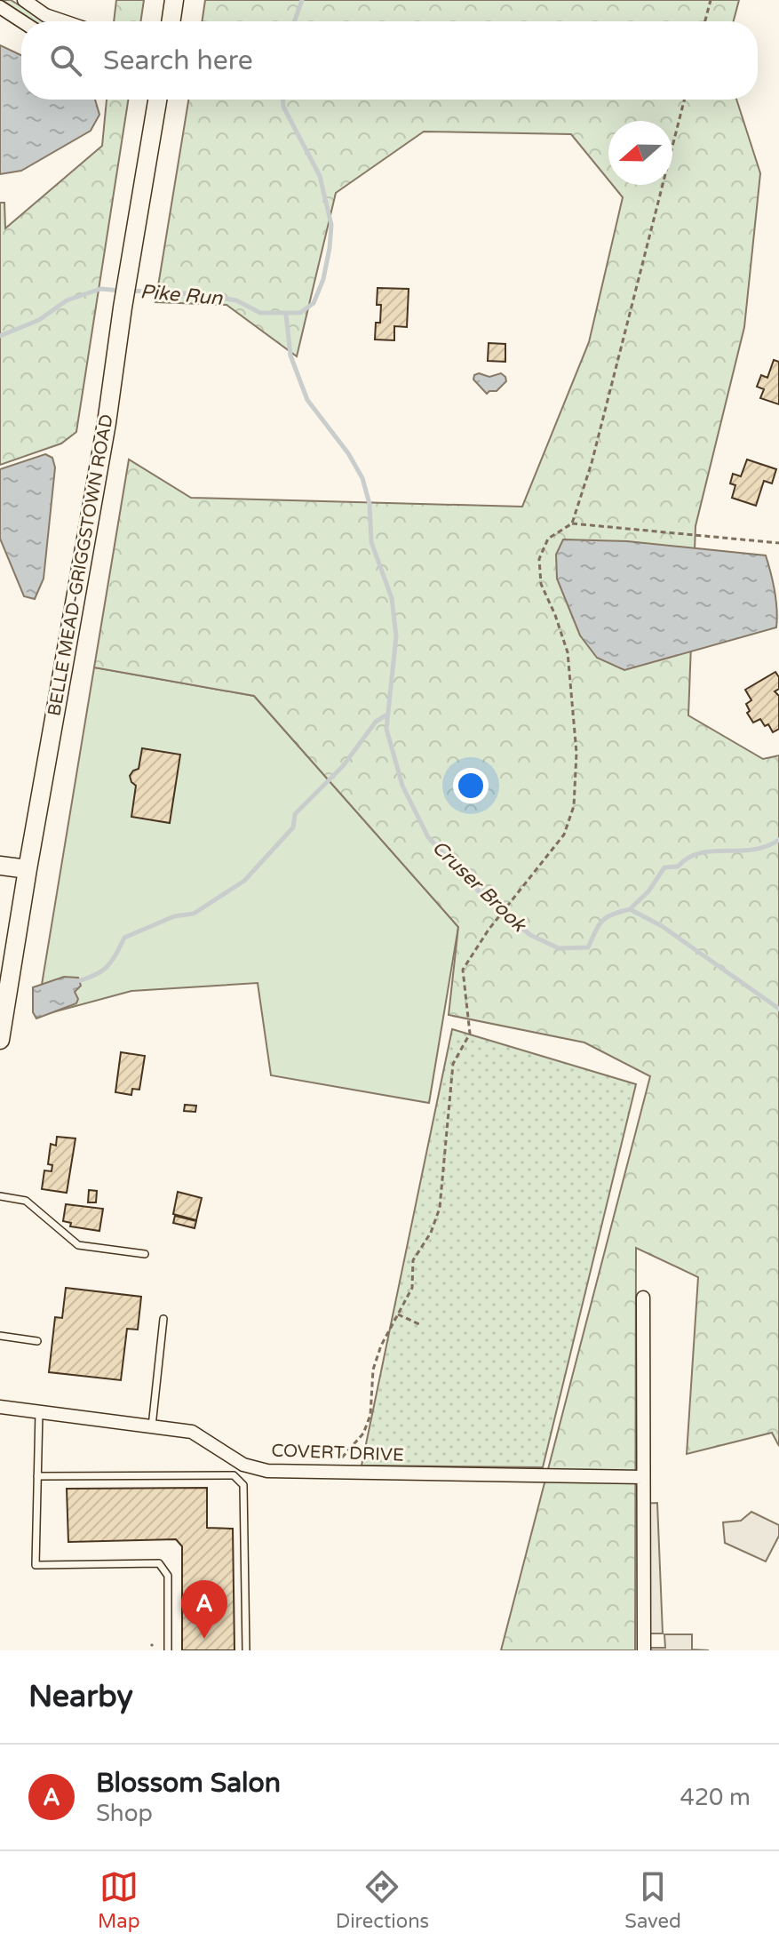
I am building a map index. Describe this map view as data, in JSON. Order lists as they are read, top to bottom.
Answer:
{
  "streets": {
    "street": ["BELLE MEAD-GRIGGSTOWN ROAD", "COVERT DRIVE"]
  },
  "water": ["Pike Run", "Cruser Brook"],
  "north": "left",
  "page": {
    "search": "Search here",
    "pins": "A",
    "heading": "Nearby",
    "list": [
      {
        "mark": "A",
        "name": "Blossom Salon",
        "note": "Shop",
        "value": "420 m"
      }
    ],
    "nav": ["Map", "Directions", "Saved"]
  }
}
